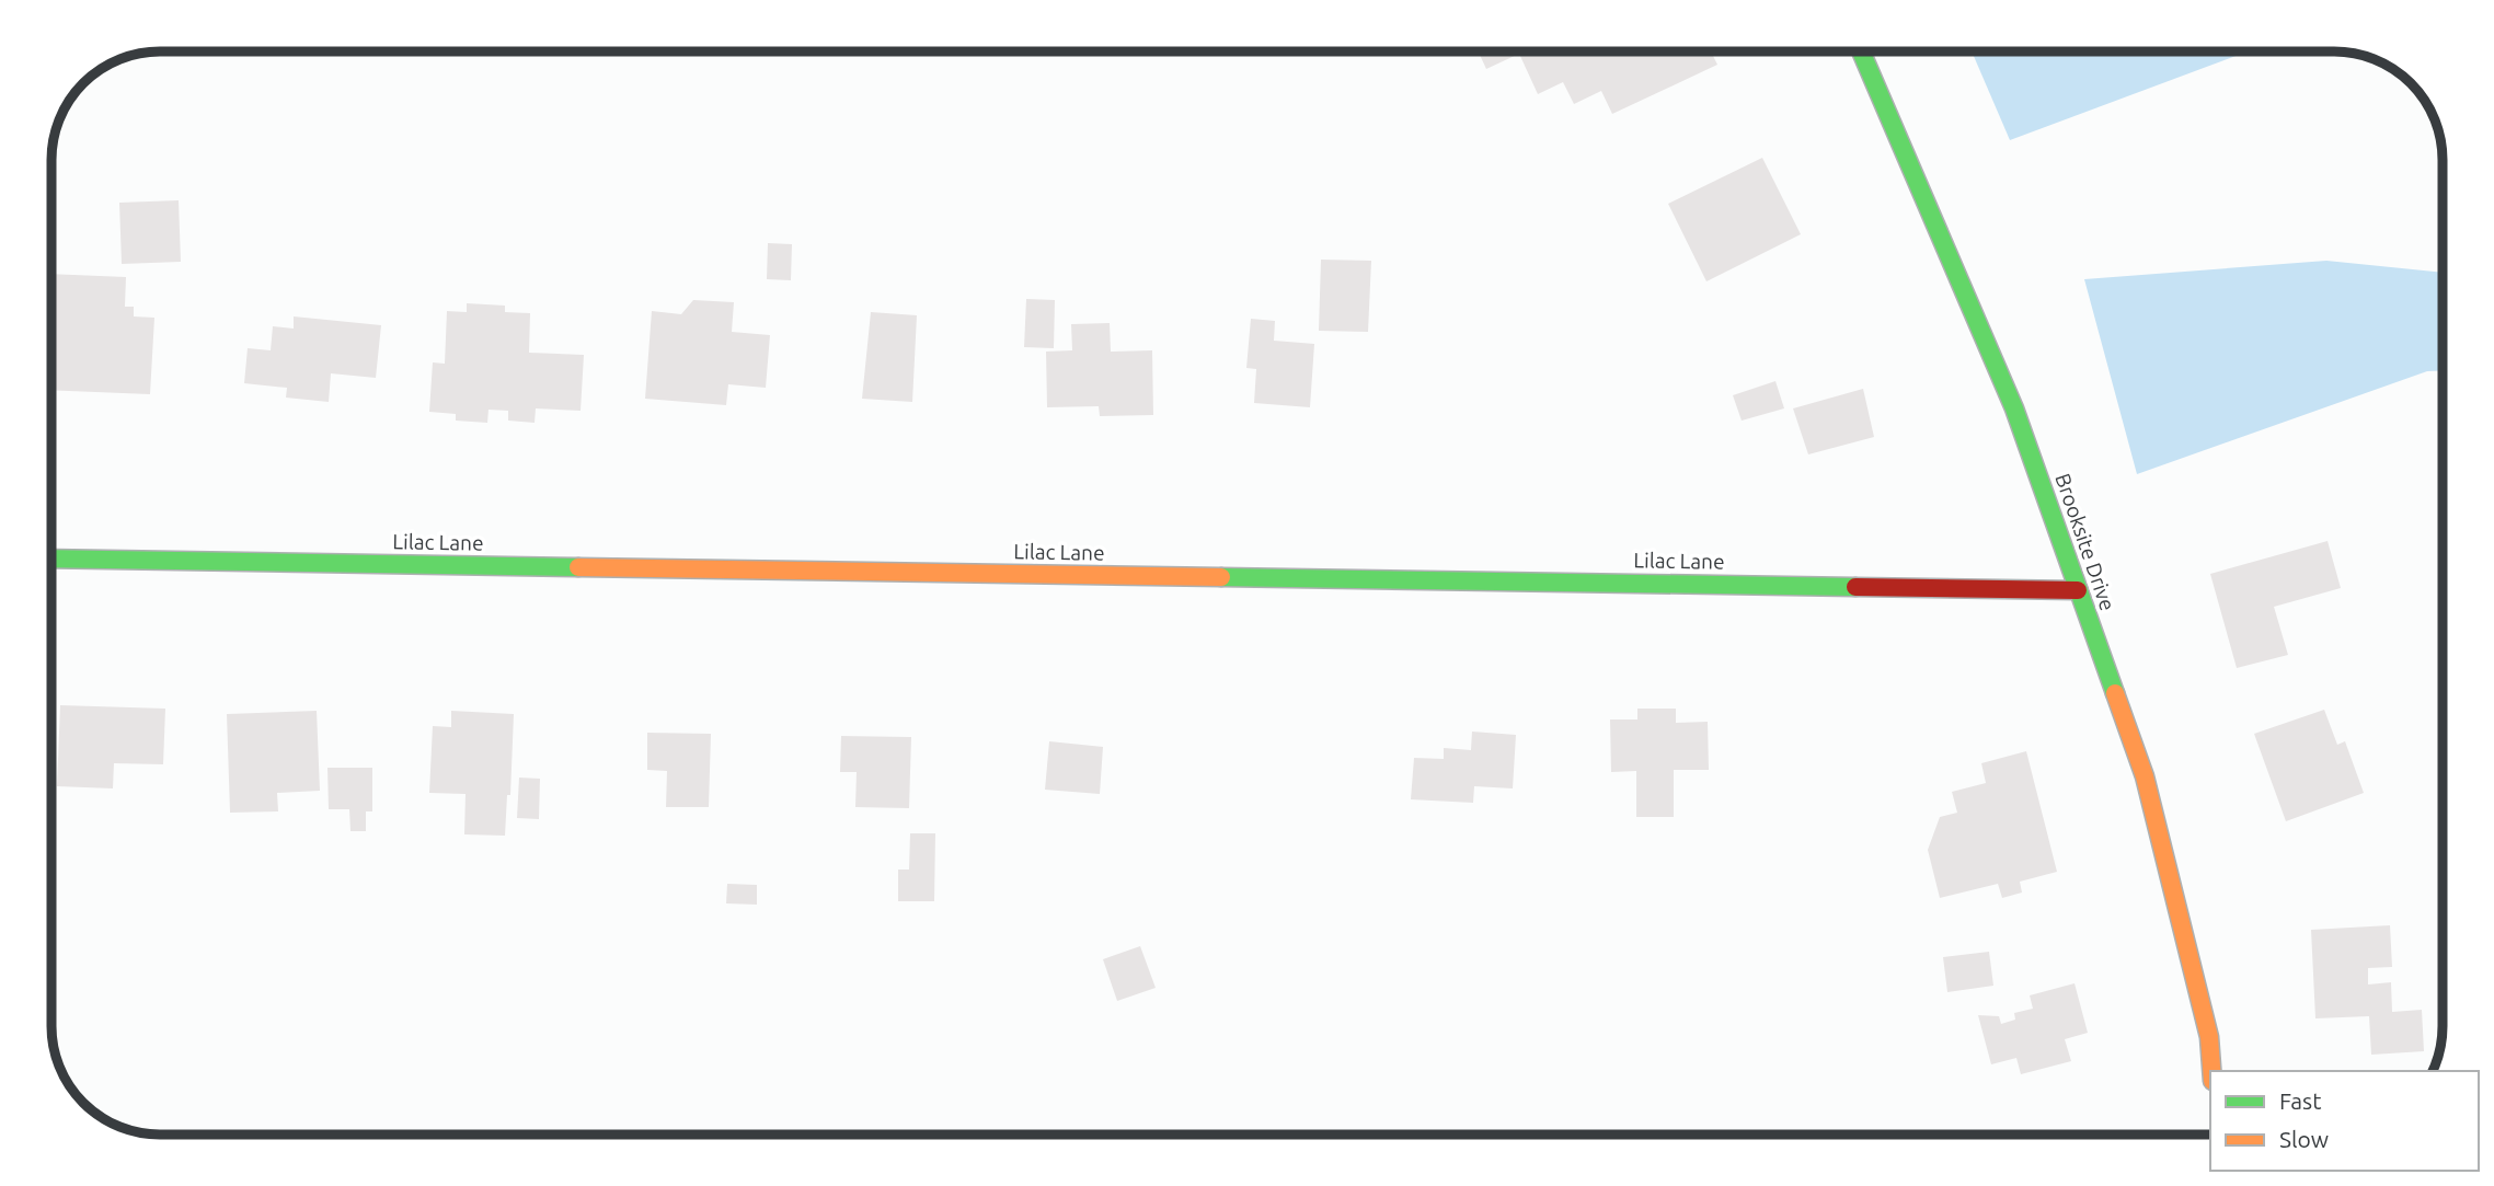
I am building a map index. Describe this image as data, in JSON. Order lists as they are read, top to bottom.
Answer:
{
  "streets": {
    "street": ["Lilac Lane", "Brooksite Drive"]
  },
  "crossings": [
    ["Lilac Lane", "Brooksite Drive"]
  ],
  "legend": ["Fast", "Slow"]
}
